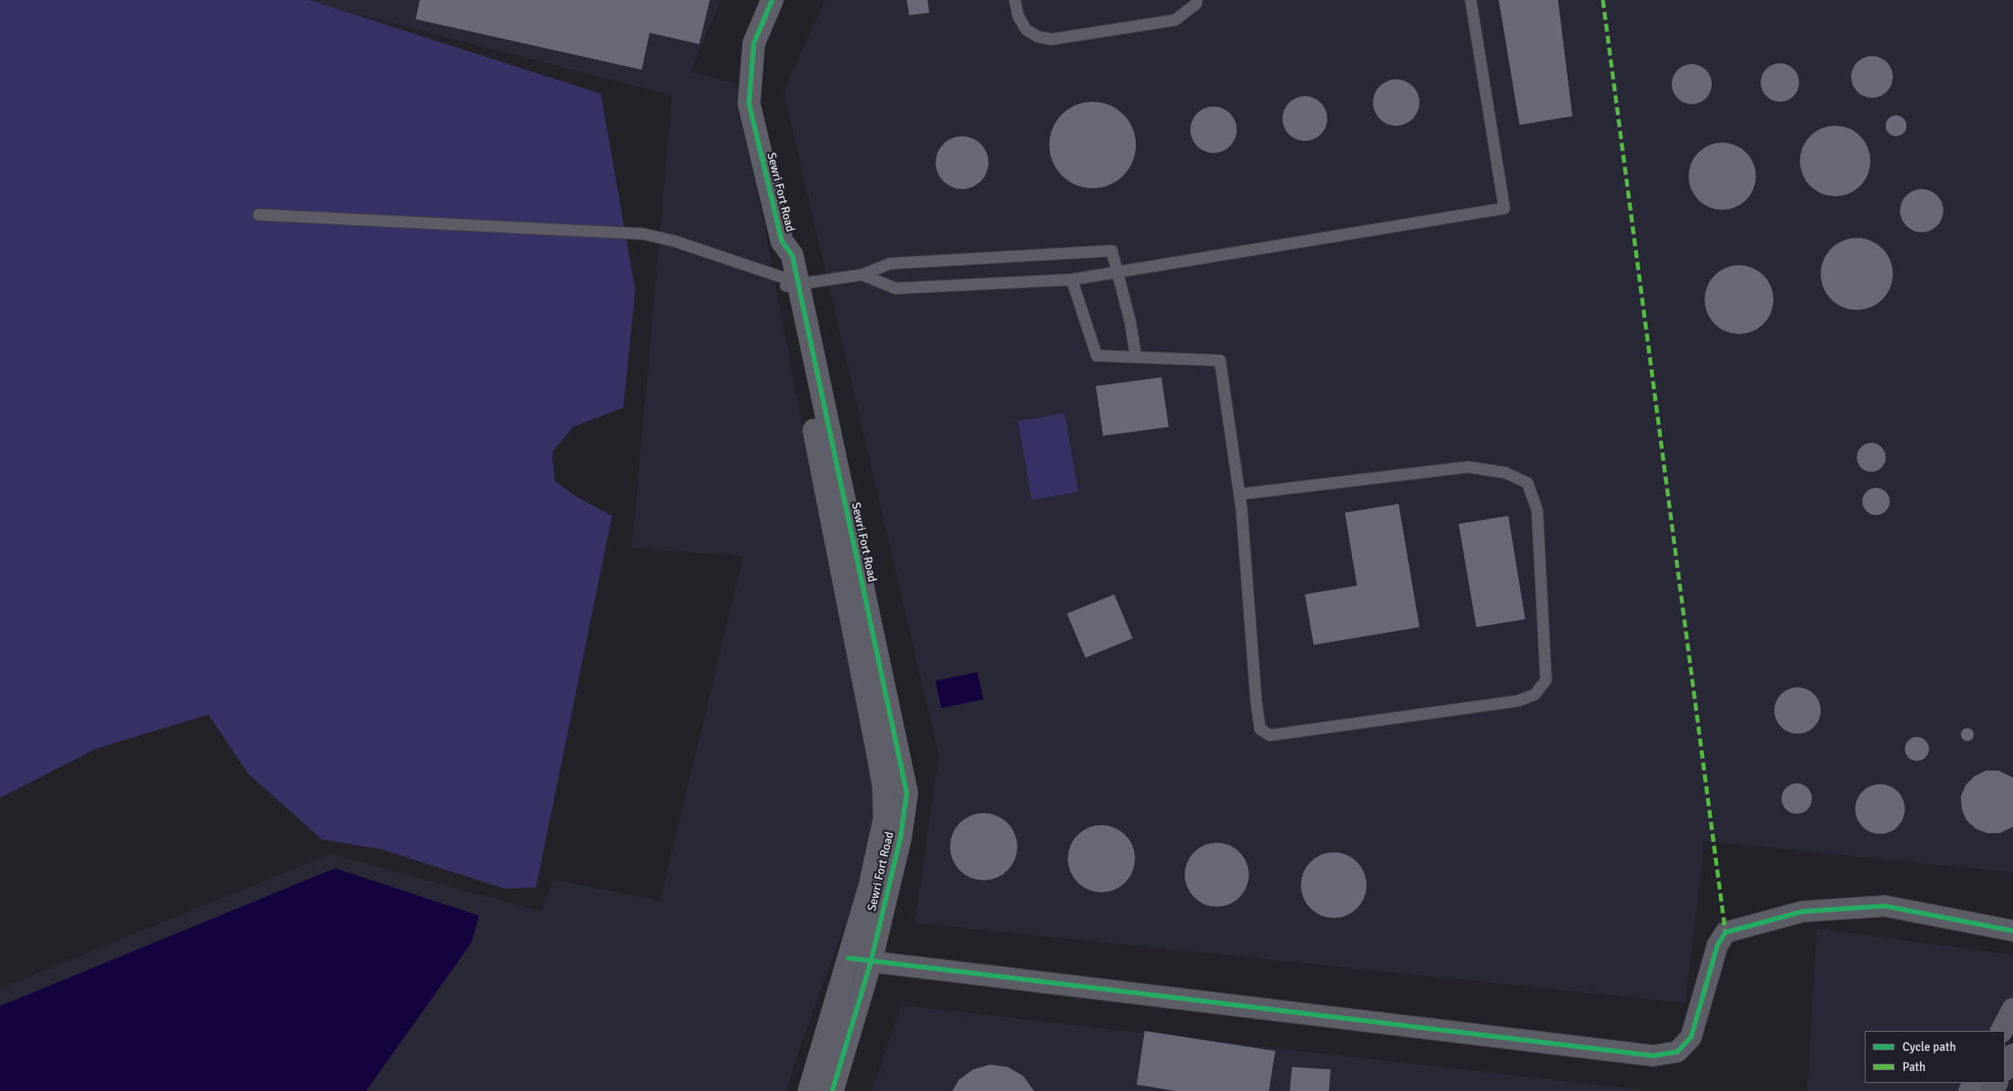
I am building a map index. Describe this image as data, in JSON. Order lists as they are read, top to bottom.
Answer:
{
  "streets": {
    "street": ["Sewri Fort Road"]
  },
  "legend": ["Cycle path", "Path"]
}
